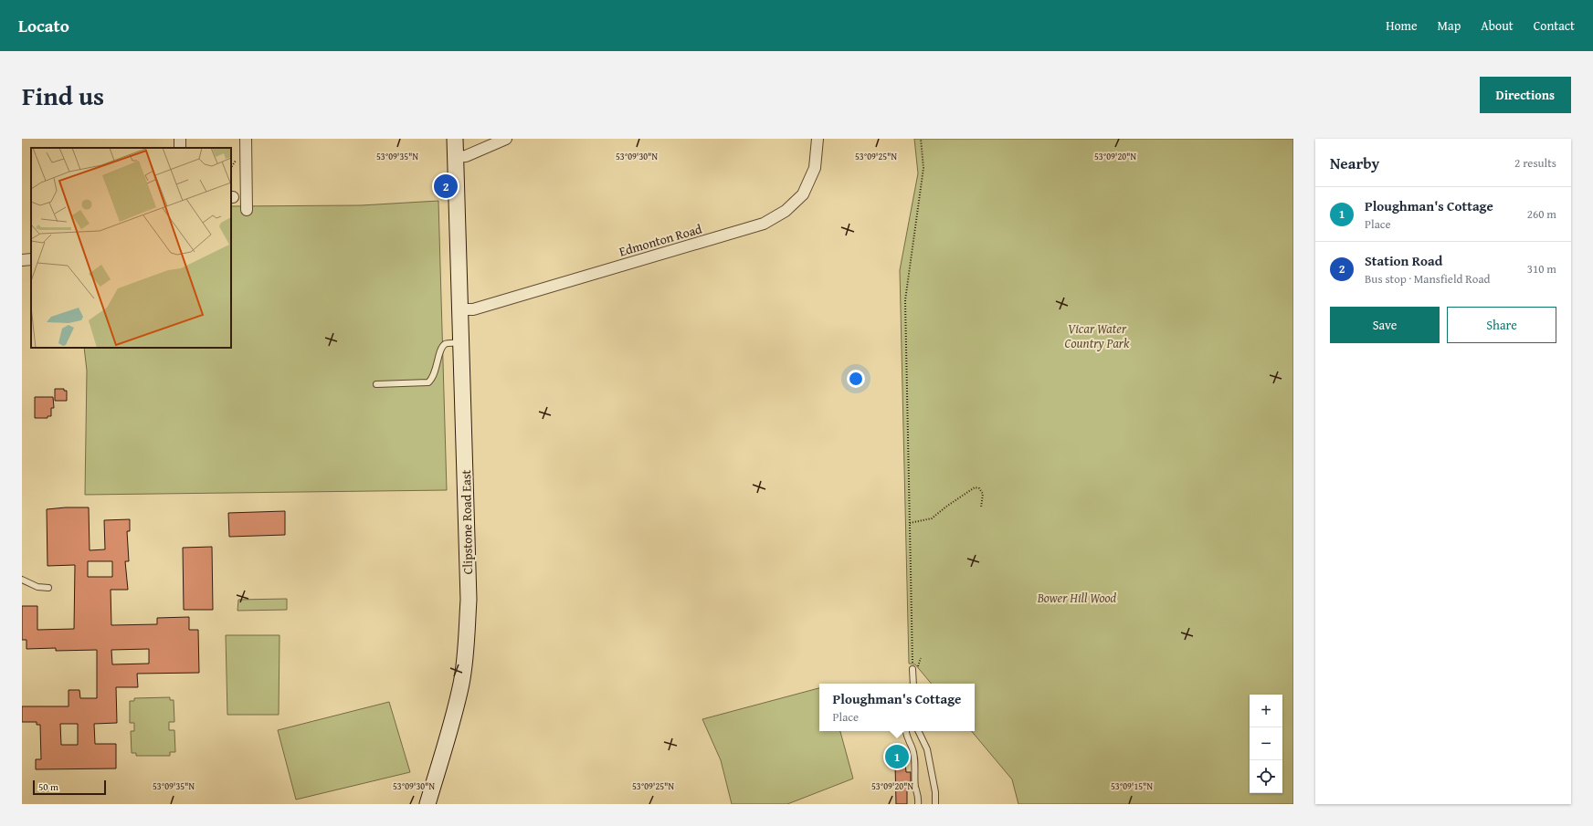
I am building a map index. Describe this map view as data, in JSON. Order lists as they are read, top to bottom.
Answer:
{
  "streets": {
    "main road": ["Clipstone Road East"],
    "street": ["Edmonton Road"]
  },
  "crossings": [
    ["Edmonton Road", "Clipstone Road East"]
  ],
  "parks": ["Vicar Water Country Park", "Bower Hill Wood"],
  "scale_bar": "50 m",
  "page": {
    "header": "Locato",
    "nav": [
      "Home",
      "Map",
      "About",
      "Contact"
    ],
    "title": "Find us",
    "buttons": [
      "Directions",
      ["Save", "Share"]
    ],
    "heading": ["Nearby", "2 results"],
    "pins": ["2", "1"],
    "list": [
      {
        "mark": "1",
        "name": "Ploughman's Cottage",
        "note": "Place",
        "value": "260 m"
      },
      {
        "mark": "2",
        "name": "Station Road",
        "note": "Bus stop · Mansfield Road",
        "value": "310 m"
      }
    ],
    "popup": ["Ploughman's Cottage", "Place"],
    "map_buttons": ["+", "−"],
    "scale": "50 m"
  },
  "coordinates": [
    "53°09'35\"N",
    "53°09'30\"N",
    "53°09'25\"N",
    "53°09'20\"N",
    "53°09'15\"N"
  ]
}
